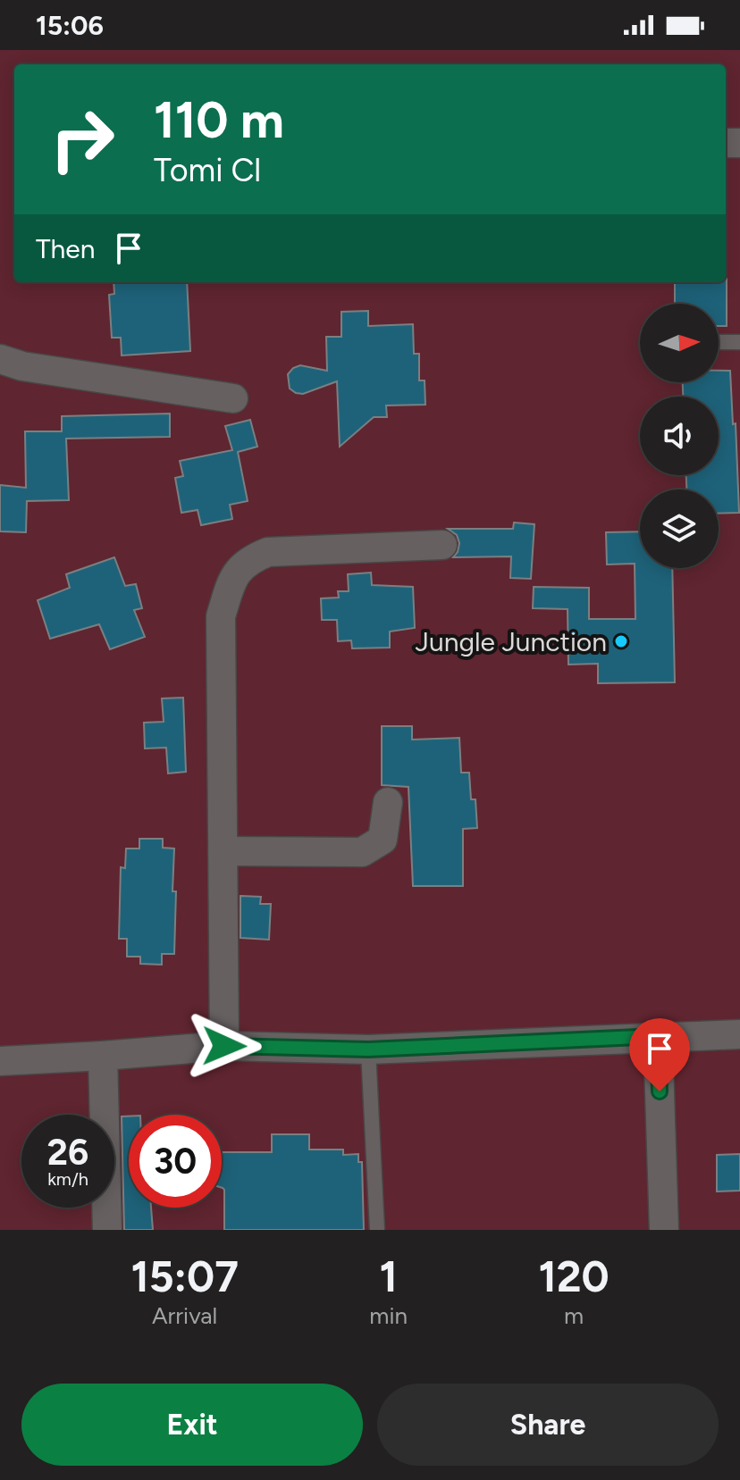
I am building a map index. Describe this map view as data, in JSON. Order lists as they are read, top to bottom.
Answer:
{
  "places": ["Jungle Junction"],
  "north": "right",
  "page": {
    "status": "15:06",
    "turn": ["110 m", "Tomi Cl"],
    "then": "Then",
    "speed": "26 km/h",
    "limit": "30",
    "eta": [
      "15:07",
      "Arrival",
      "1",
      "min",
      "120",
      "m"
    ],
    "buttons": ["Exit", "Share"]
  }
}
